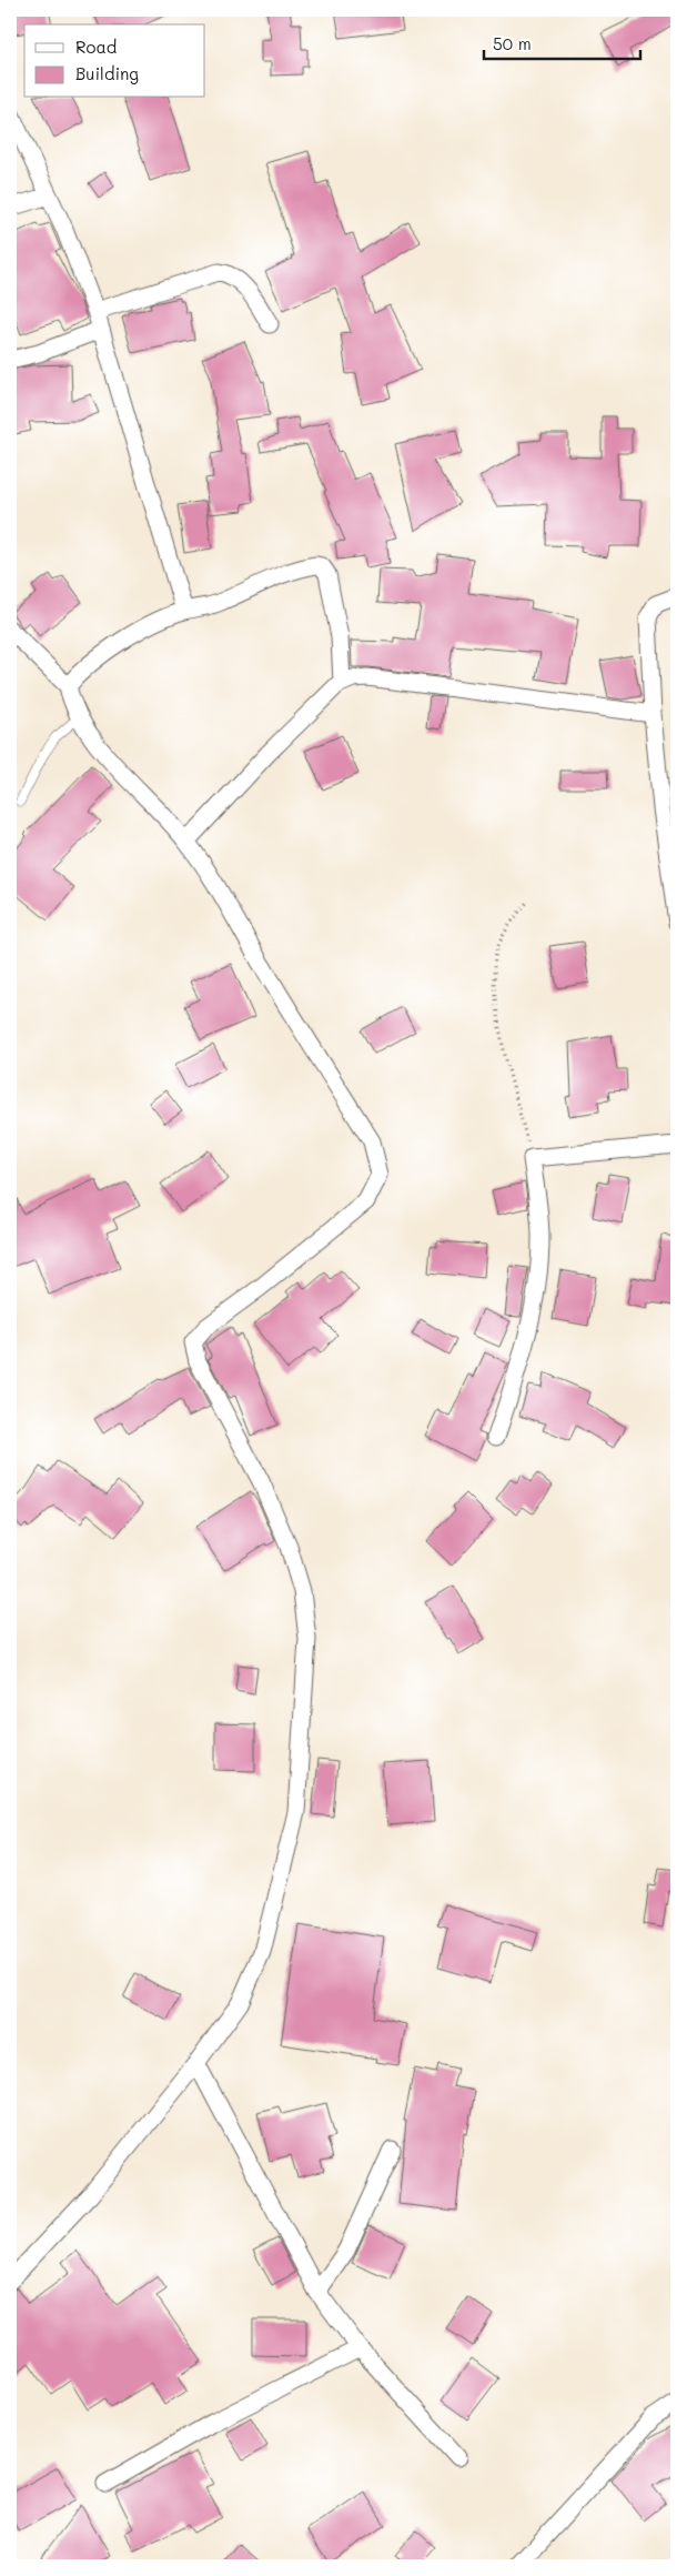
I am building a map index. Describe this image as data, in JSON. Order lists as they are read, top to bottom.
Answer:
{
  "legend": ["Road", "Building"],
  "scale_bar": "50 m"
}
